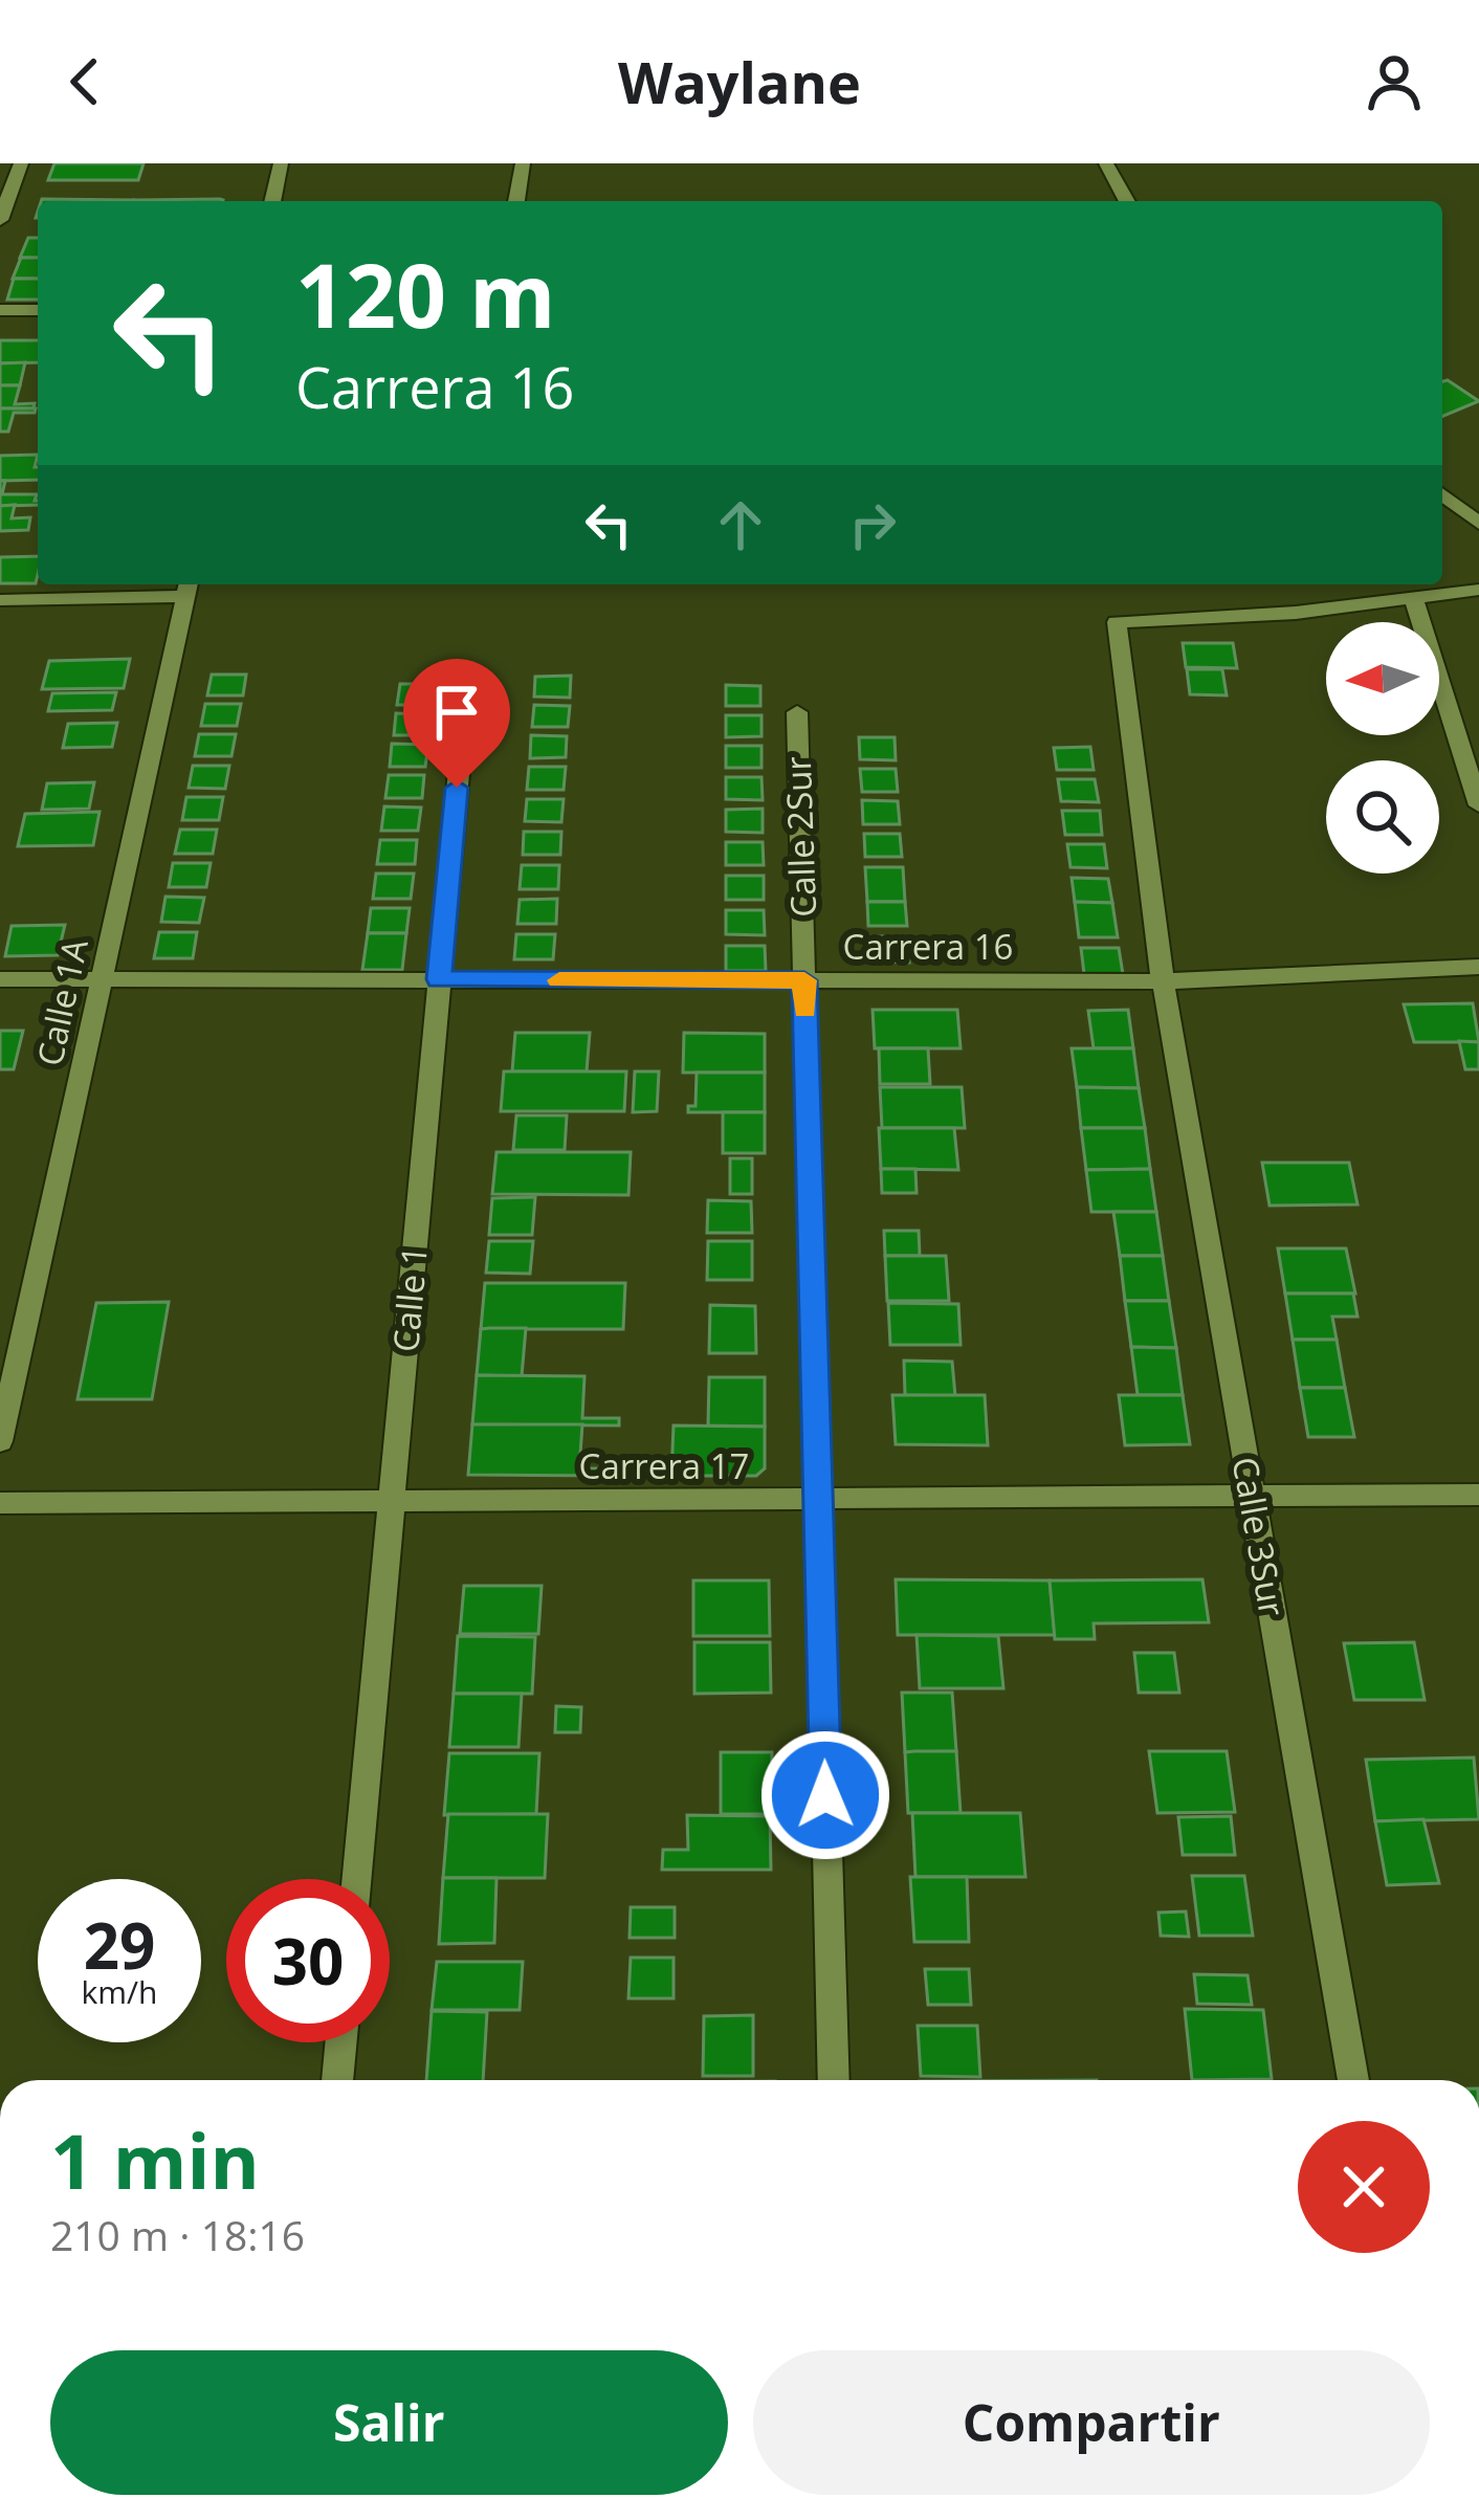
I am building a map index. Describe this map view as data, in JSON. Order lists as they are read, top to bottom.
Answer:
{
  "streets": {
    "street": [
      "Calle 2Sur",
      "Carrera 16",
      "Calle 1A",
      "Calle 1",
      "Carrera 17",
      "Calle 3Sur"
    ]
  },
  "crossings": [
    ["Calle 2Sur", "Carrera 16"],
    ["Calle 2Sur", "Carrera 17"],
    ["Carrera 16", "Calle 1A"],
    ["Carrera 16", "Calle 1"],
    ["Carrera 16", "Calle 3Sur"],
    ["Calle 1", "Carrera 17"],
    ["Carrera 17", "Calle 3Sur"]
  ],
  "north": "left",
  "page": {
    "header": "Waylane",
    "turn": ["120 m", "Carrera 16"],
    "speed": "29 km/h",
    "limit": "30",
    "heading": ["1 min", "210 m · 18:16"],
    "buttons": ["Salir", "Compartir"]
  }
}
